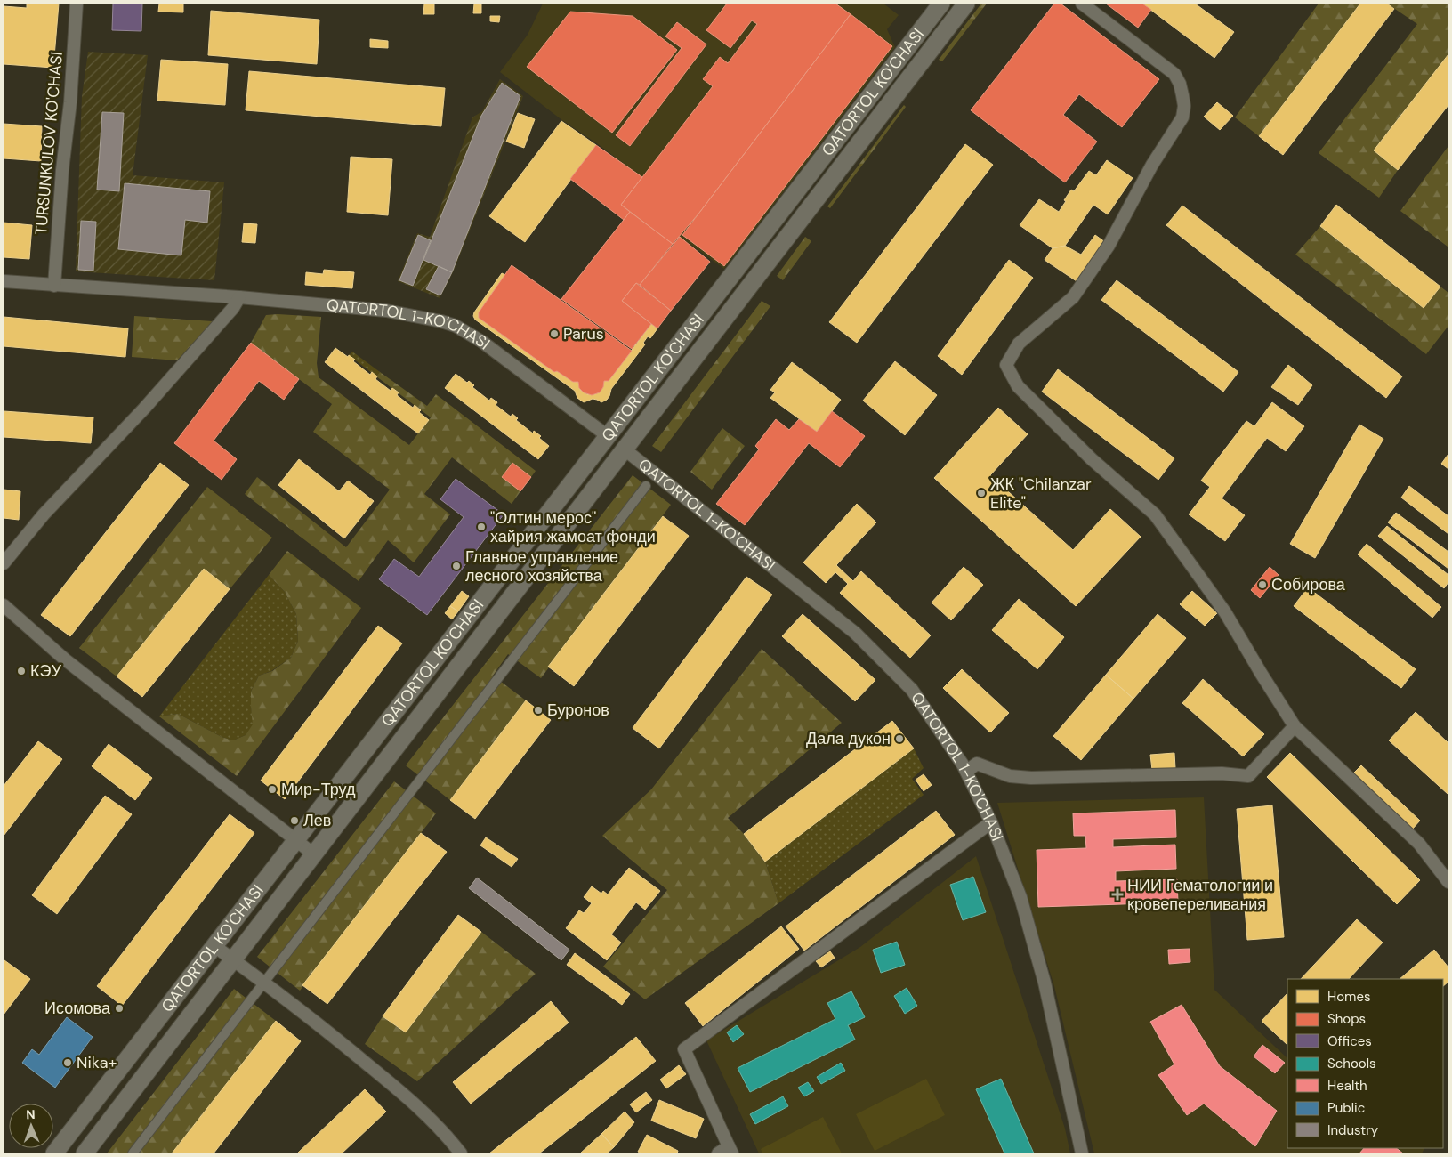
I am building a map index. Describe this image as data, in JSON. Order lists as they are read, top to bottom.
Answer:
{
  "streets": {
    "main road": ["QATORTOL KO'CHASI", "QATORTOL 1-KO'CHASI"],
    "street": ["TURSUNKULOV KO'CHASI"]
  },
  "crossings": [
    ["QATORTOL KO'CHASI", "QATORTOL 1-KO'CHASI"],
    ["TURSUNKULOV KO'CHASI", "QATORTOL 1-KO'CHASI"]
  ],
  "places": {
    "other": [
      "Parus",
      "ЖК \"Chilanzar Elite\"",
      "\"Олтин мерос\" хайрия жамоат фонди",
      "Главное управление лесного хозяйства",
      "Собирова",
      "КЭУ",
      "Буронов",
      "Дала дукон",
      "Мир-Труд",
      "Лев",
      "Исомова",
      "Nika+"
    ],
    "health": ["НИИ Гематологии и кровепереливания"]
  },
  "legend": [
    "Homes",
    "Shops",
    "Offices",
    "Schools",
    "Health",
    "Public",
    "Industry"
  ],
  "north": "top"
}
